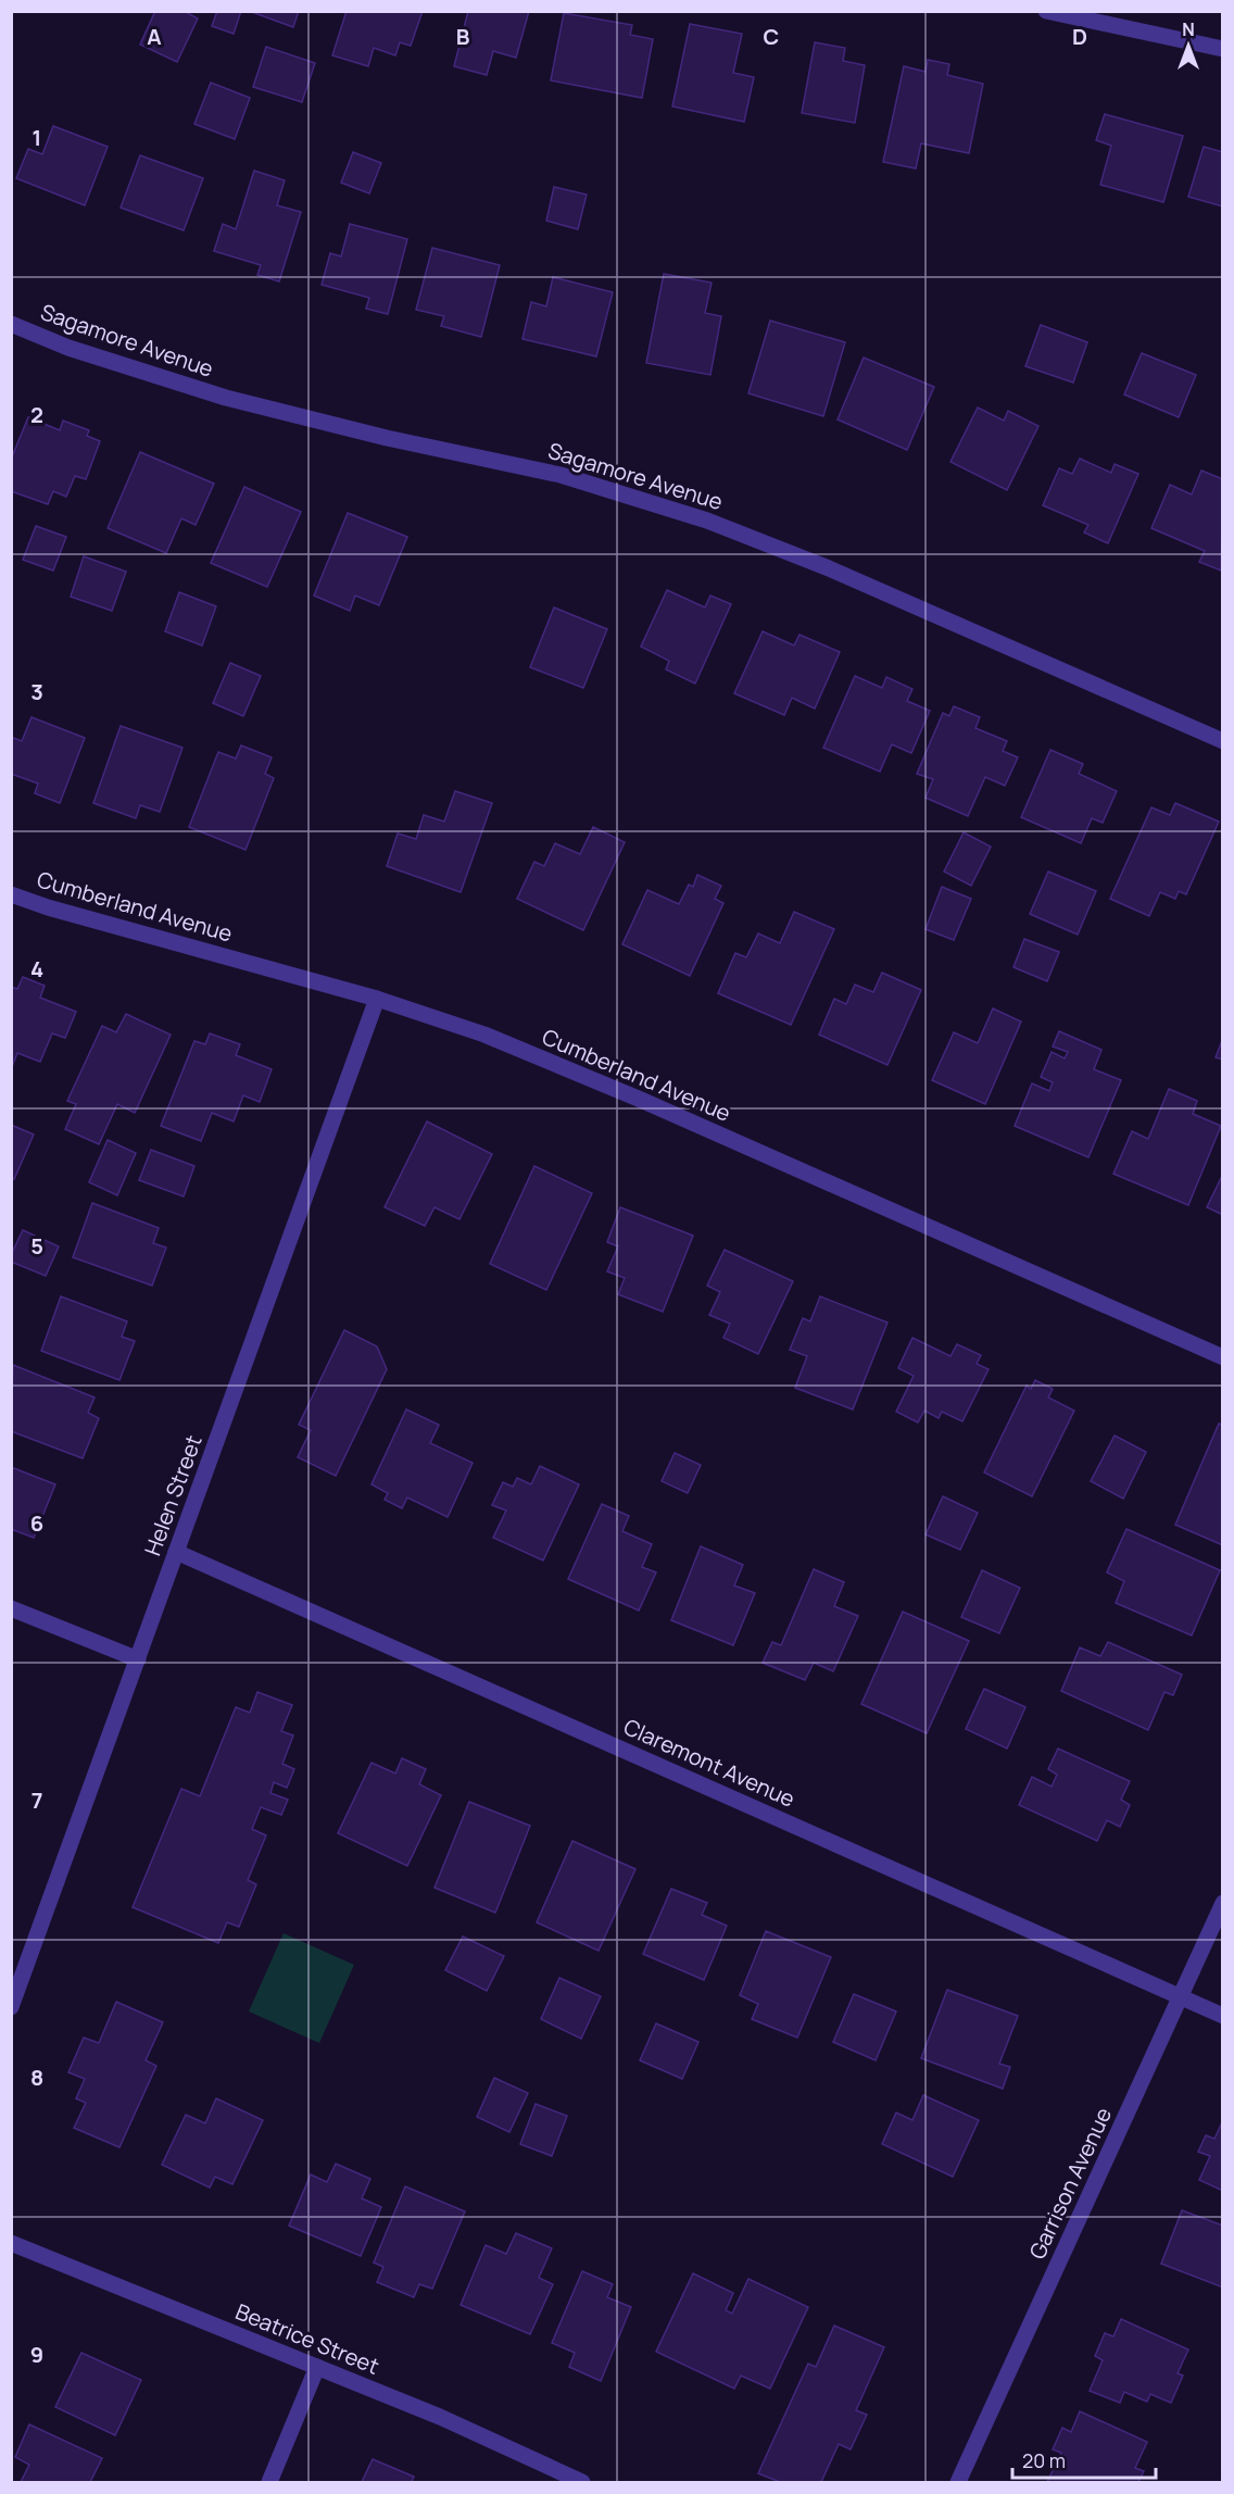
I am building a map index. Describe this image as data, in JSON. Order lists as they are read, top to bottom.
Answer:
{
  "streets": {
    "street": [
      "Sagamore Avenue",
      "Cumberland Avenue",
      "Helen Street",
      "Claremont Avenue",
      "Garrison Avenue",
      "Beatrice Street"
    ]
  },
  "crossings": [
    ["Cumberland Avenue", "Helen Street"],
    ["Helen Street", "Claremont Avenue"],
    ["Claremont Avenue", "Garrison Avenue"]
  ],
  "scale_bar": "20 m",
  "north": "top",
  "grid": {
    "columns": [
      "A",
      "B",
      "C",
      "D"
    ],
    "rows": [
      "1",
      "2",
      "3",
      "4",
      "5",
      "6",
      "7",
      "8",
      "9"
    ]
  }
}
